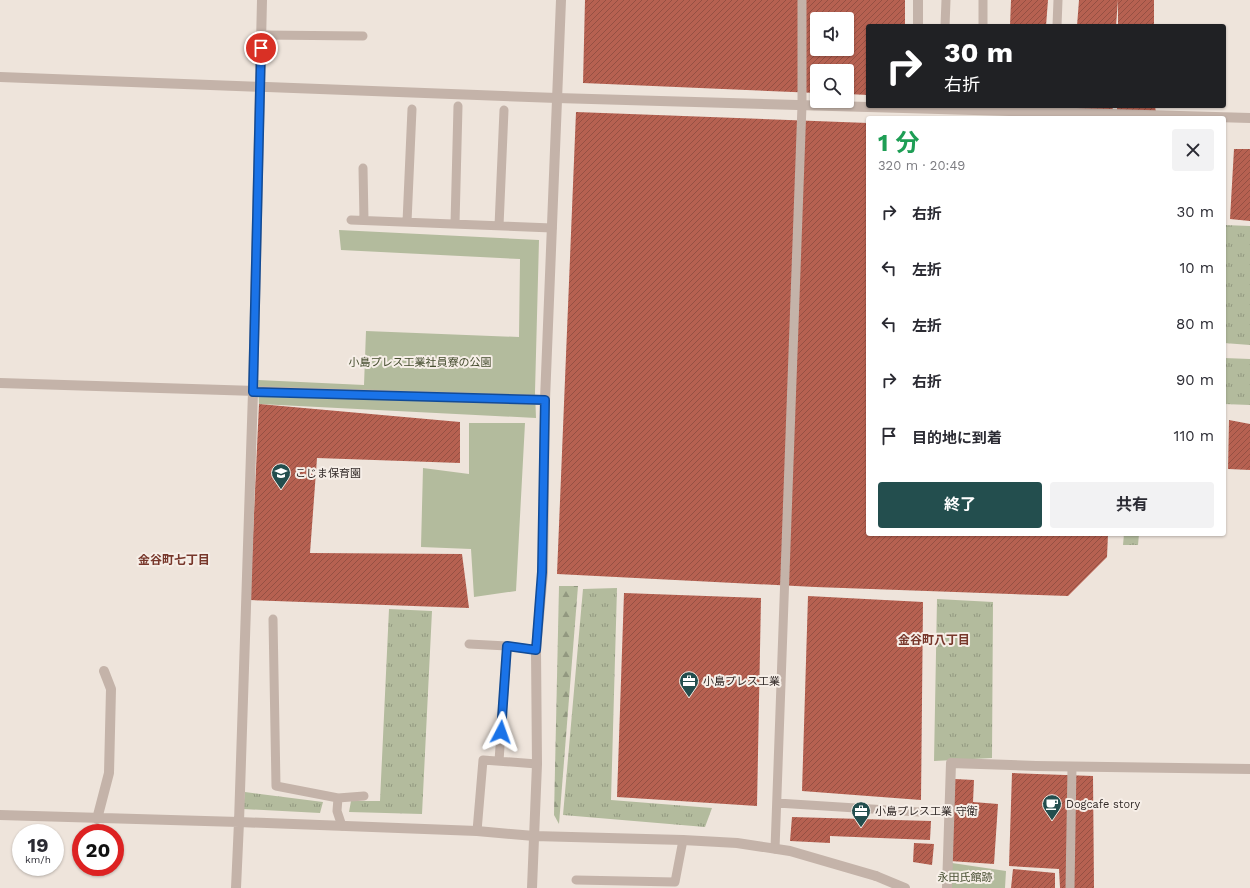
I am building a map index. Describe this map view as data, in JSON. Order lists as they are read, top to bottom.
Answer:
{
  "districts": ["金谷町七丁目", "金谷町八丁目"],
  "parks": ["小島プレス工業社員寮の公園", "永田氏館跡"],
  "places": {
    "school or university": ["こじま保育園"],
    "office": ["小島プレス工業", "小島プレス工業 守衛"],
    "cafe": ["Dogcafe story"]
  },
  "page": {
    "turn": ["30 m", "右折"],
    "heading": ["1 分", "320 m · 20:49"],
    "list": [
      {
        "name": "右折",
        "value": "30 m"
      },
      {
        "name": "左折",
        "value": "10 m"
      },
      {
        "name": "左折",
        "value": "80 m"
      },
      {
        "name": "右折",
        "value": "90 m"
      },
      {
        "name": "目的地に到着",
        "value": "110 m"
      }
    ],
    "buttons": ["終了", "共有"],
    "speed": "19 km/h",
    "limit": "20"
  }
}
